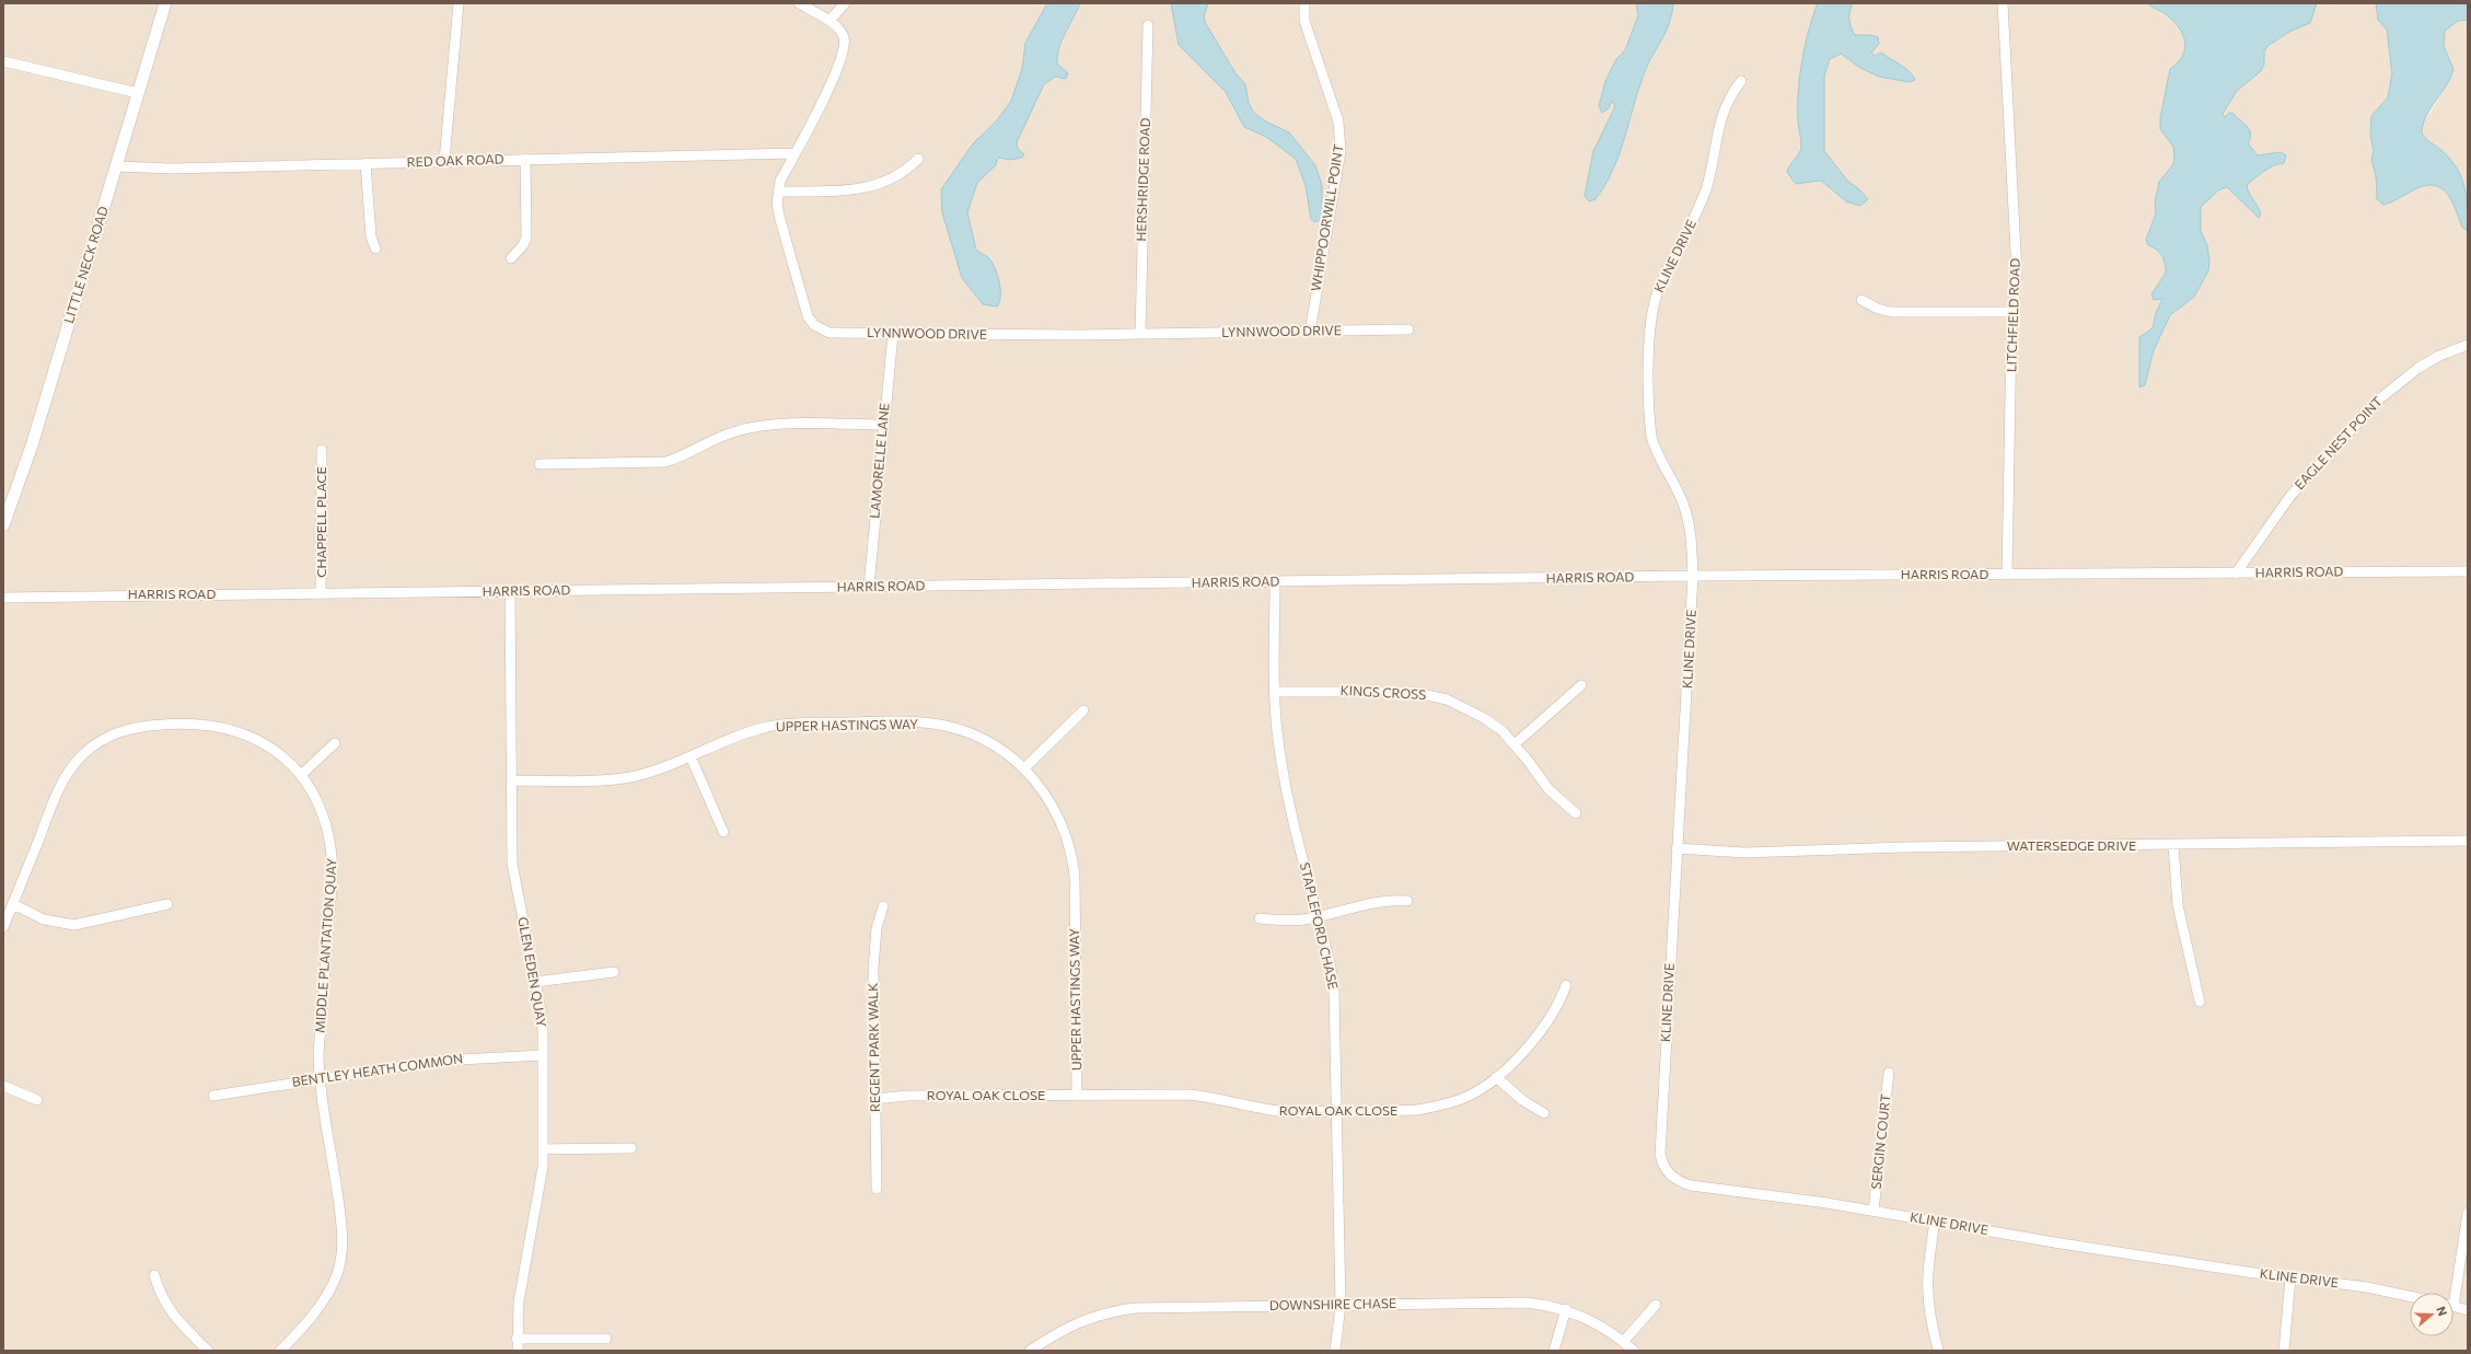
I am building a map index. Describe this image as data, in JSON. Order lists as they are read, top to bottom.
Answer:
{
  "streets": {
    "street": [
      "RED OAK ROAD",
      "HERSHRIDGE ROAD",
      "WHIPPOORWILL POINT",
      "KLINE DRIVE",
      "LITTLE NECK ROAD",
      "LITCHFIELD ROAD",
      "LYNNWOOD DRIVE",
      "EAGLE NEST POINT",
      "LAMORELLE LANE",
      "CHAPPELL PLACE",
      "HARRIS ROAD",
      "KINGS CROSS",
      "UPPER HASTINGS WAY",
      "WATERSEDGE DRIVE",
      "STAPLEFORD CHASE",
      "MIDDLE PLANTATION QUAY",
      "GLEN EDEN QUAY",
      "REGENT PARK WALK",
      "BENTLEY HEATH COMMON",
      "ROYAL OAK CLOSE",
      "SERGIN COURT",
      "DOWNSHIRE CHASE"
    ]
  },
  "crossings": [
    ["RED OAK ROAD", "LITTLE NECK ROAD"],
    ["RED OAK ROAD", "LYNNWOOD DRIVE"],
    ["HERSHRIDGE ROAD", "LYNNWOOD DRIVE"],
    ["WHIPPOORWILL POINT", "LYNNWOOD DRIVE"],
    ["KLINE DRIVE", "HARRIS ROAD"],
    ["KLINE DRIVE", "WATERSEDGE DRIVE"],
    ["KLINE DRIVE", "SERGIN COURT"],
    ["LITCHFIELD ROAD", "HARRIS ROAD"],
    ["LYNNWOOD DRIVE", "LAMORELLE LANE"],
    ["EAGLE NEST POINT", "HARRIS ROAD"],
    ["LAMORELLE LANE", "HARRIS ROAD"],
    ["CHAPPELL PLACE", "HARRIS ROAD"],
    ["HARRIS ROAD", "STAPLEFORD CHASE"],
    ["HARRIS ROAD", "GLEN EDEN QUAY"],
    ["KINGS CROSS", "STAPLEFORD CHASE"],
    ["UPPER HASTINGS WAY", "GLEN EDEN QUAY"],
    ["UPPER HASTINGS WAY", "ROYAL OAK CLOSE"],
    ["STAPLEFORD CHASE", "ROYAL OAK CLOSE"],
    ["STAPLEFORD CHASE", "DOWNSHIRE CHASE"],
    ["MIDDLE PLANTATION QUAY", "BENTLEY HEATH COMMON"],
    ["GLEN EDEN QUAY", "BENTLEY HEATH COMMON"],
    ["REGENT PARK WALK", "ROYAL OAK CLOSE"]
  ],
  "north": "right"
}
